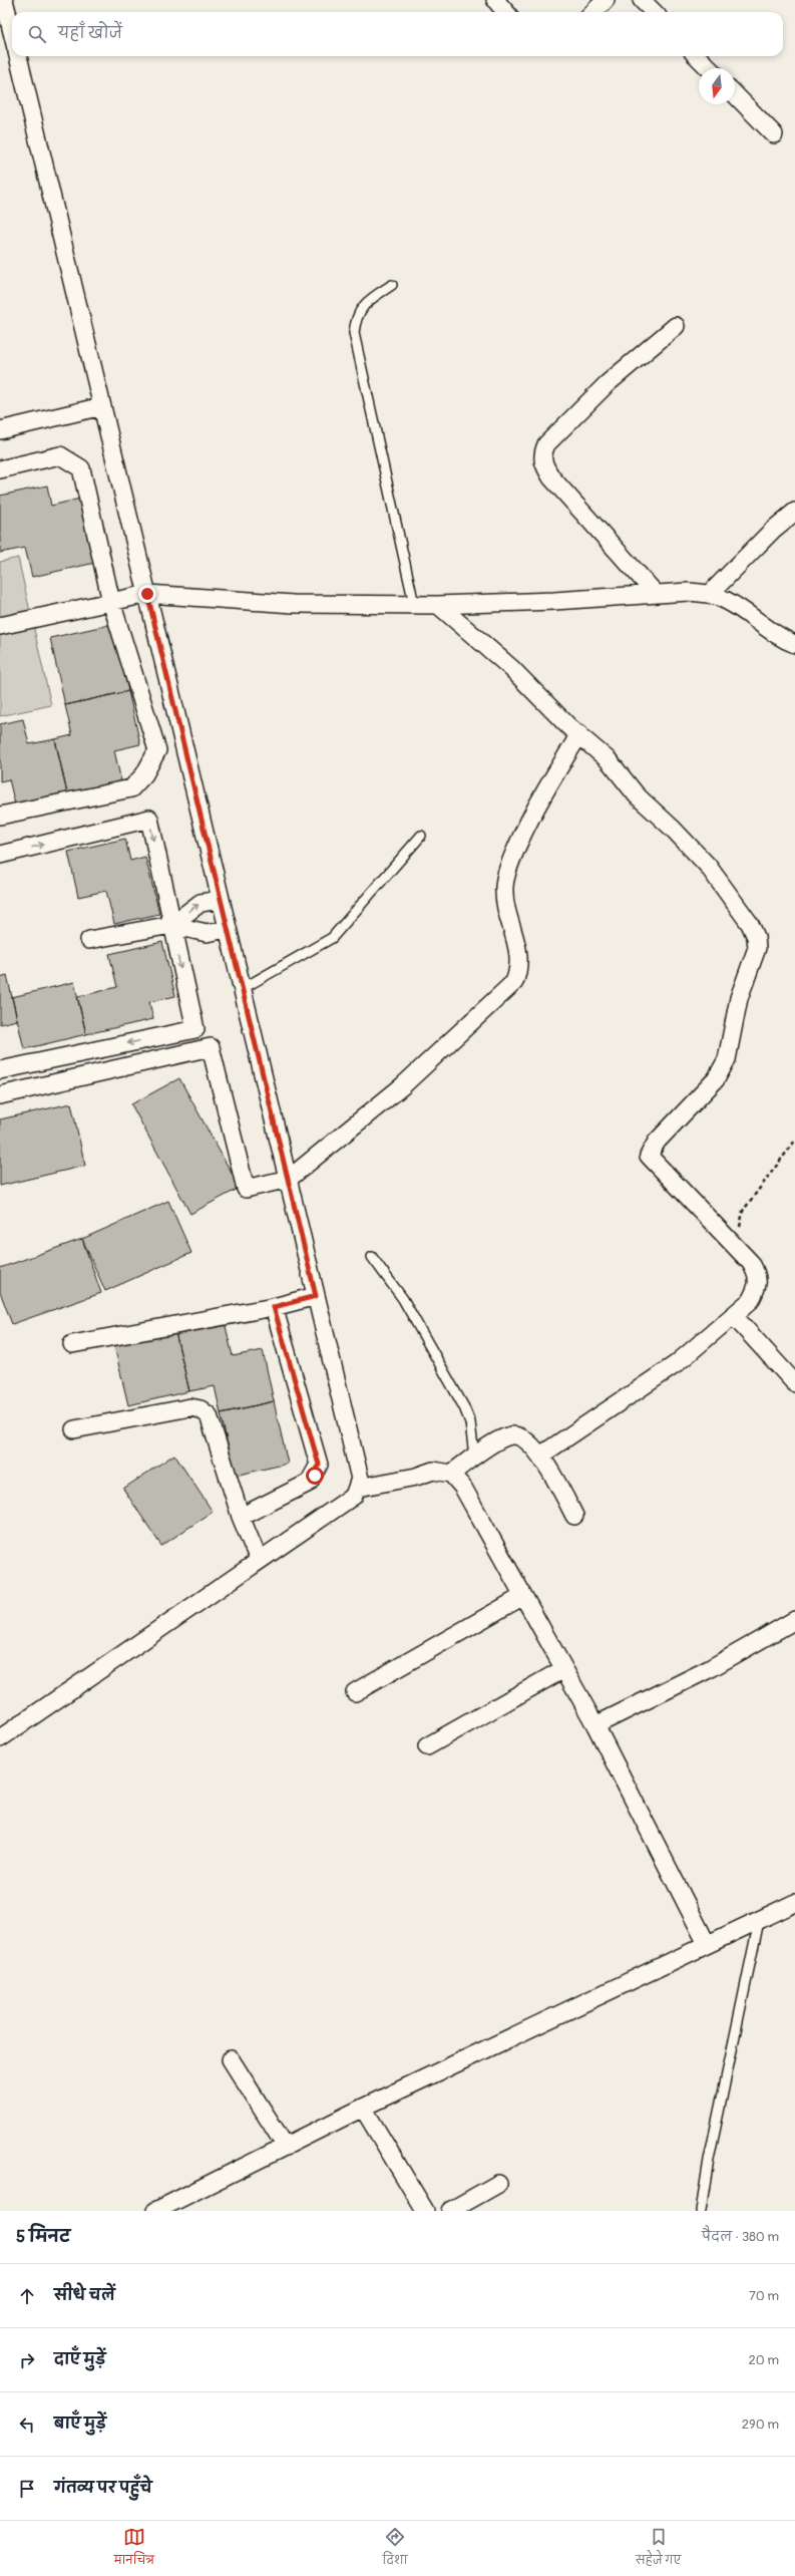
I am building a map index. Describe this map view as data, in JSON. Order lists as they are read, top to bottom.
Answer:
{
  "north": "bottom",
  "page": {
    "search": "यहाँ खोजें",
    "heading": ["5 मिनट", "पैदल · 380 m"],
    "list": [
      ["सीधे चलें", "70 m"],
      ["दाएँ मुड़ें", "20 m"],
      ["बाएँ मुड़ें", "290 m"],
      "गंतव्य पर पहुँचे"
    ],
    "nav": ["मानचित्र", "दिशा", "सहेजे गए"]
  }
}
